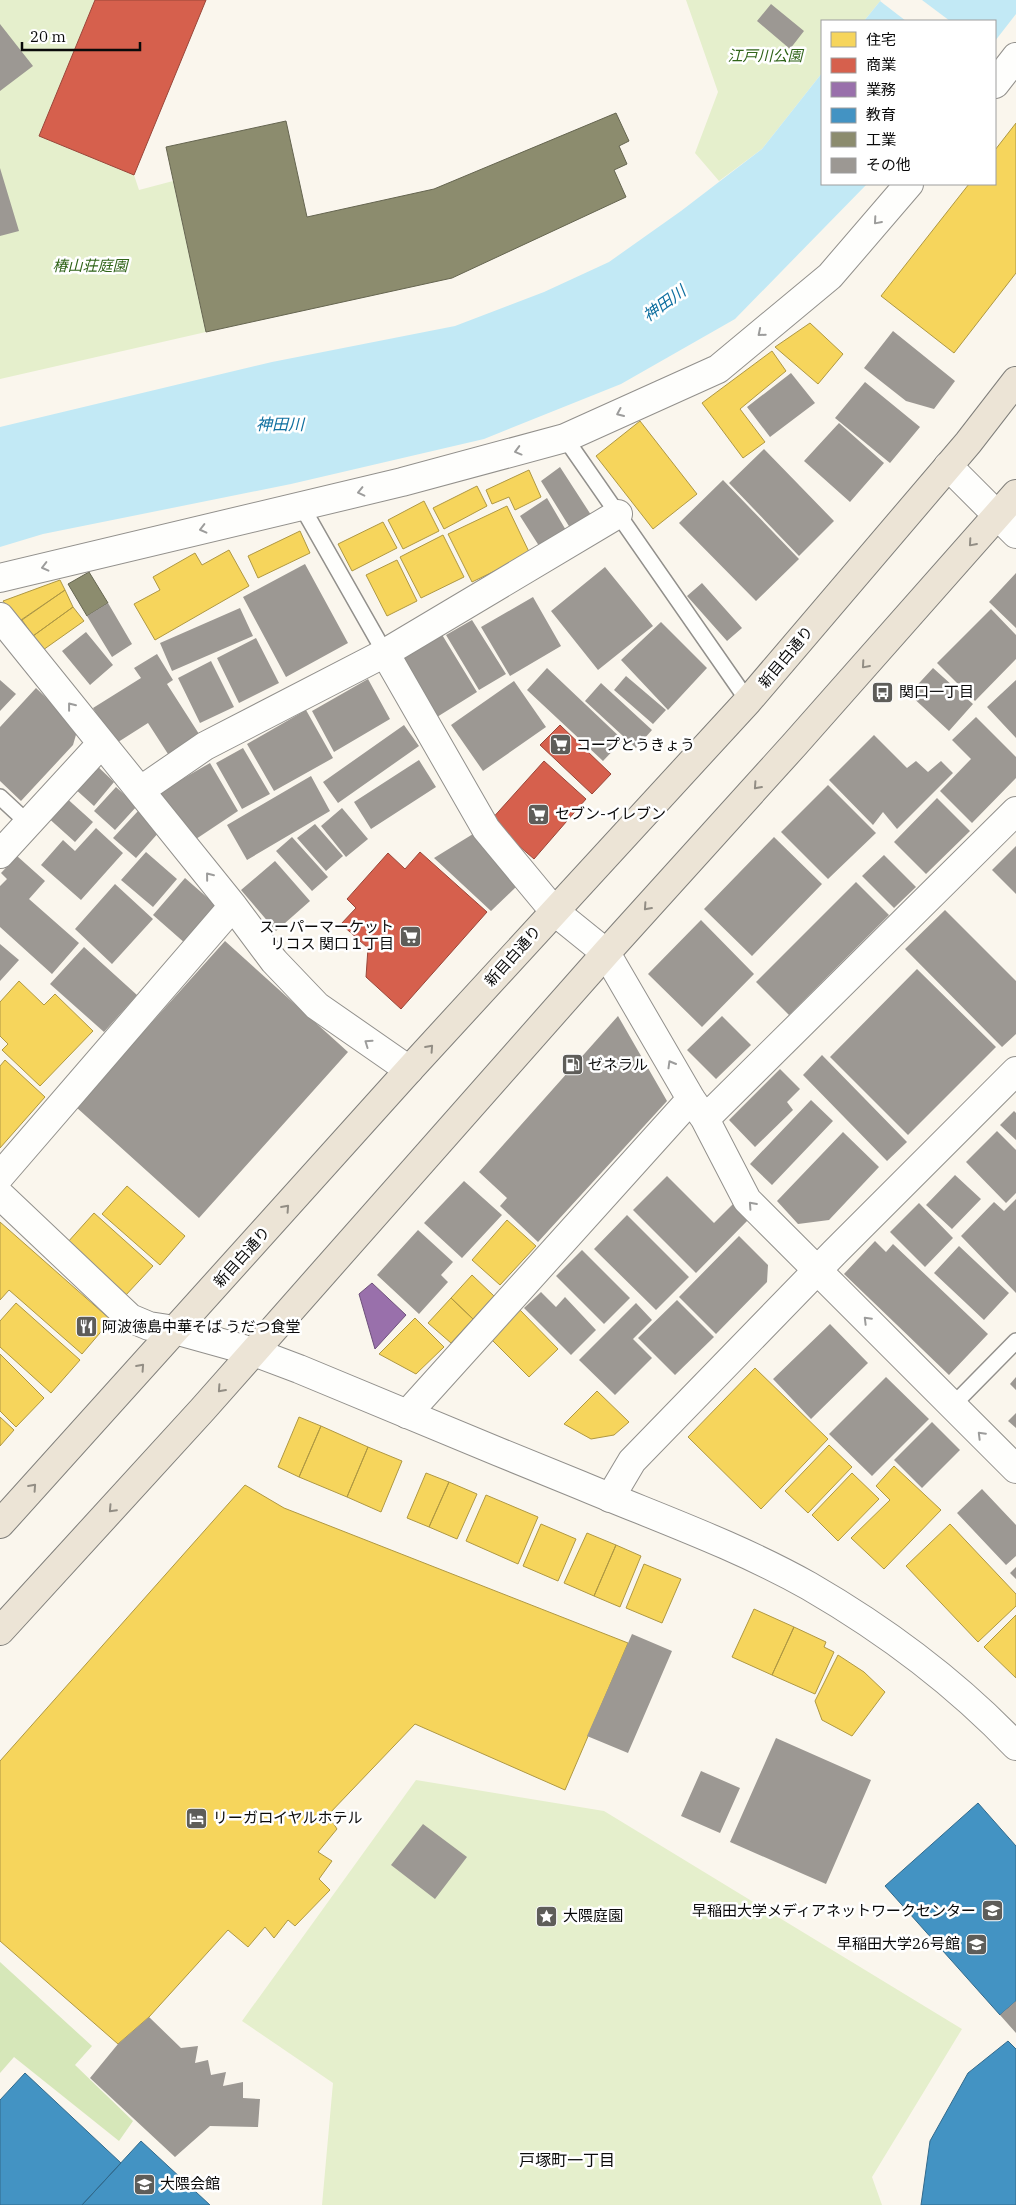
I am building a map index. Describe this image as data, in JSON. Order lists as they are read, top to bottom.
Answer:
{
  "streets": {
    "main road": ["新目白通り"]
  },
  "districts": ["戸塚町一丁目"],
  "water": ["神田川"],
  "parks": ["江戸川公園", "椿山荘庭園"],
  "places": {
    "bus stop": ["関口一丁目"],
    "supermarket": ["コープとうきょう", "セブン-イレブン", "スーパーマーケット リコス 関口１丁目"],
    "fuel station": ["ゼネラル"],
    "restaurant": ["阿波徳島中華そば うだつ食堂"],
    "hotel": ["リーガロイヤルホテル"],
    "school or university": ["早稲田大学メディアネットワークセンター", "早稲田大学26号館", "大隈会館"],
    "place": ["大隈庭園"]
  },
  "legend": [
    "住宅",
    "商業",
    "業務",
    "教育",
    "工業",
    "その他"
  ],
  "scale_bar": "20 m"
}
